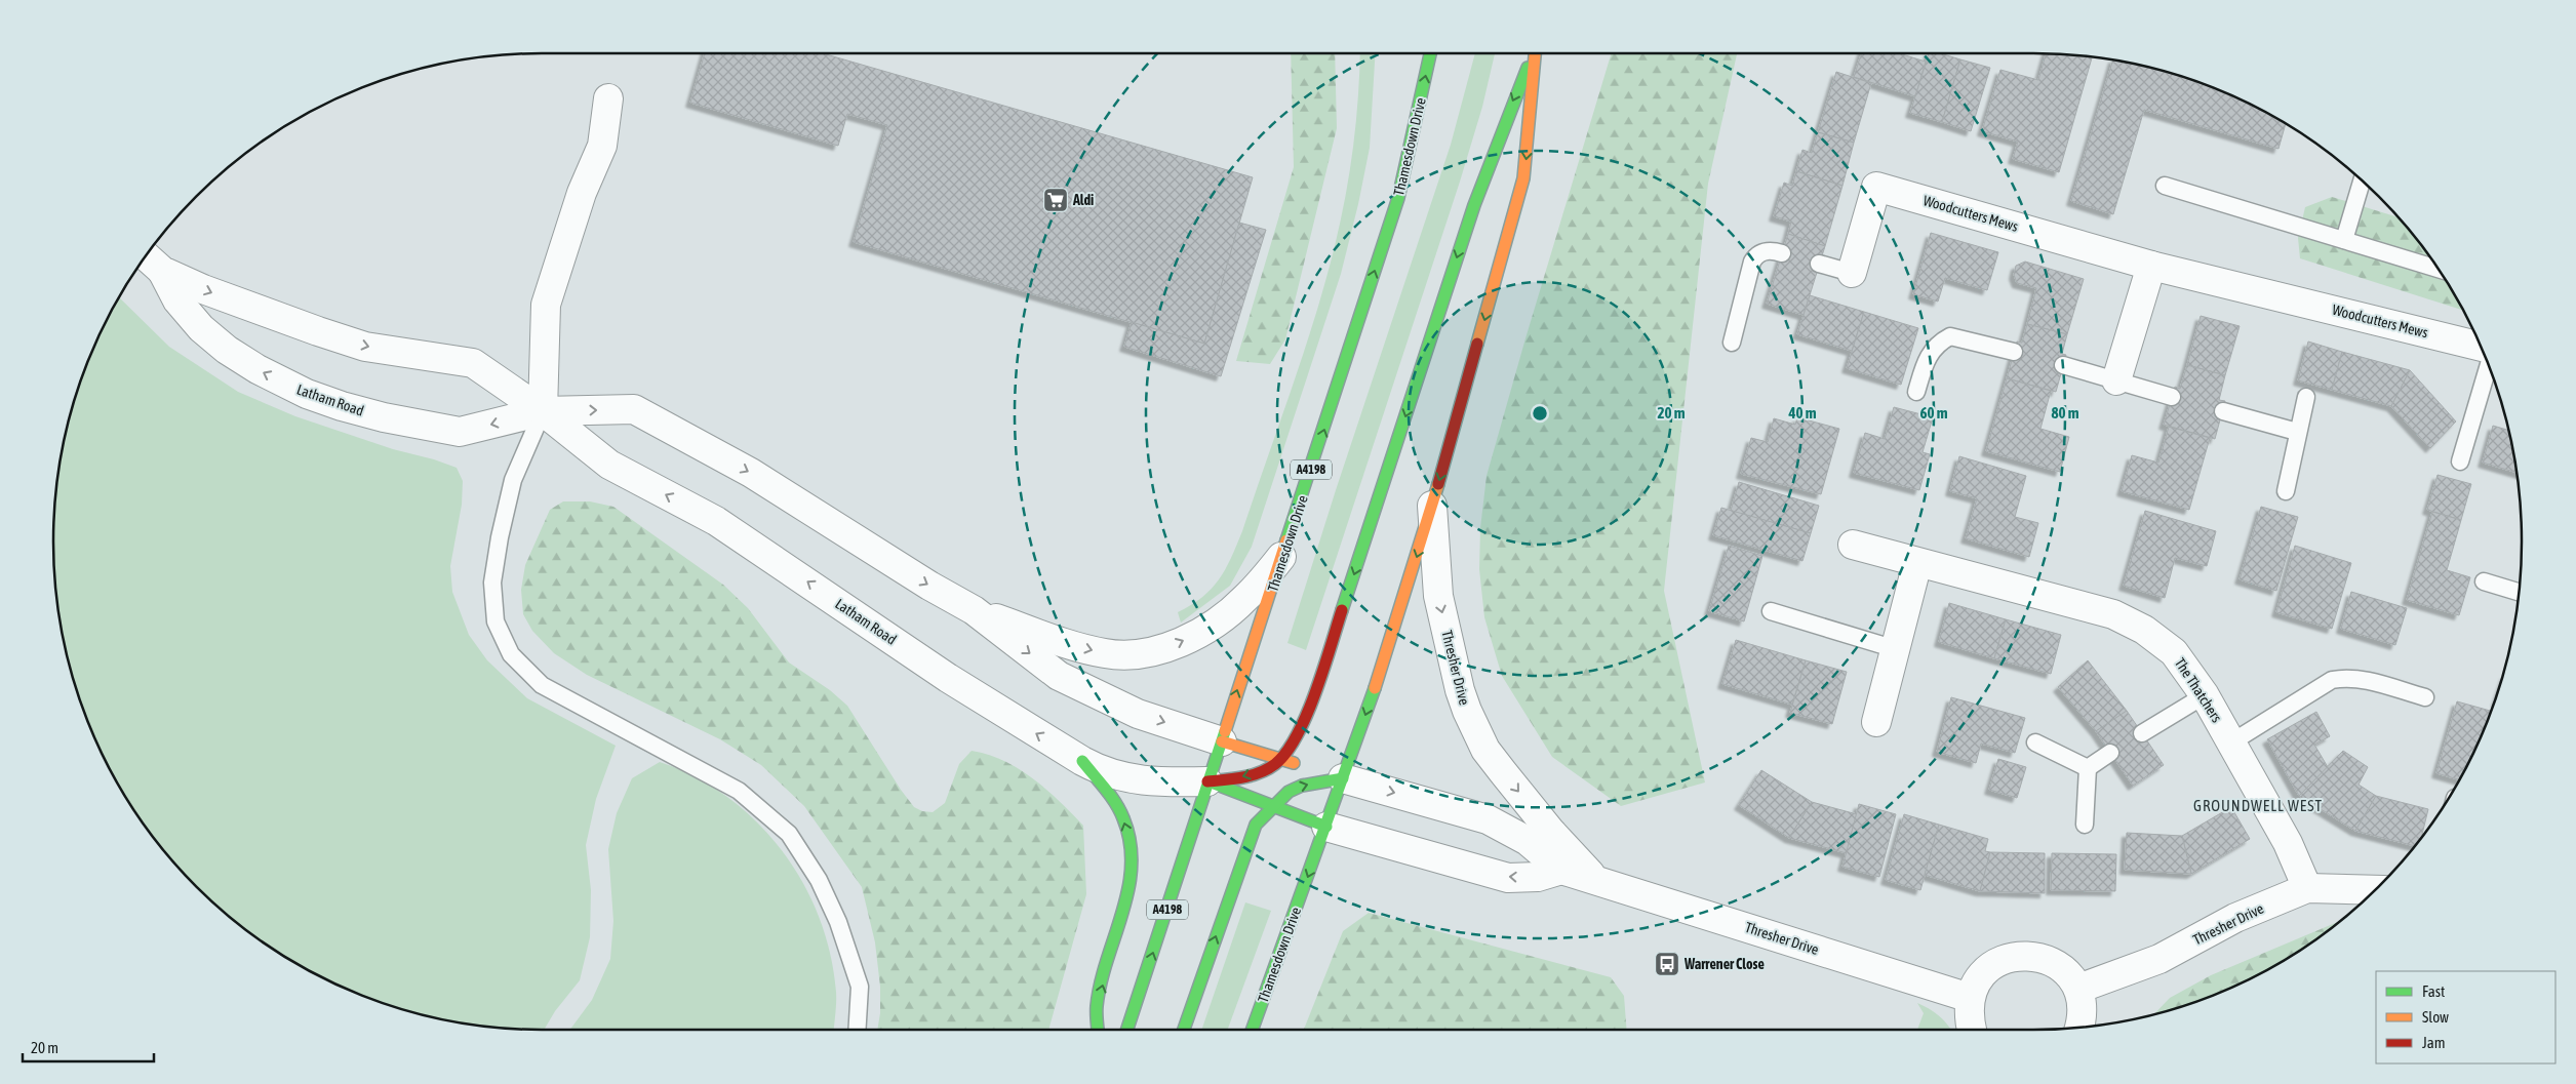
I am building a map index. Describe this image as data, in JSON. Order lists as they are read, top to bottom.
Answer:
{
  "streets": {
    "main road": ["Thamesdown Drive", "A4198"],
    "street": [
      "Woodcutters Mews",
      "Latham Road",
      "Thresher Drive",
      "The Thatchers"
    ]
  },
  "crossings": [
    ["Thamesdown Drive", "Latham Road"],
    ["Thamesdown Drive", "Thresher Drive"],
    ["Thresher Drive", "The Thatchers"]
  ],
  "one_way": ["Thresher Drive"],
  "districts": ["GROUNDWELL WEST"],
  "places": {
    "supermarket": ["Aldi"],
    "bus stop": ["Warrener Close"]
  },
  "legend": ["Fast", "Slow", "Jam"],
  "scale_bar": "20 m",
  "rings": [
    "20 m",
    "40 m",
    "60 m",
    "80 m"
  ]
}
